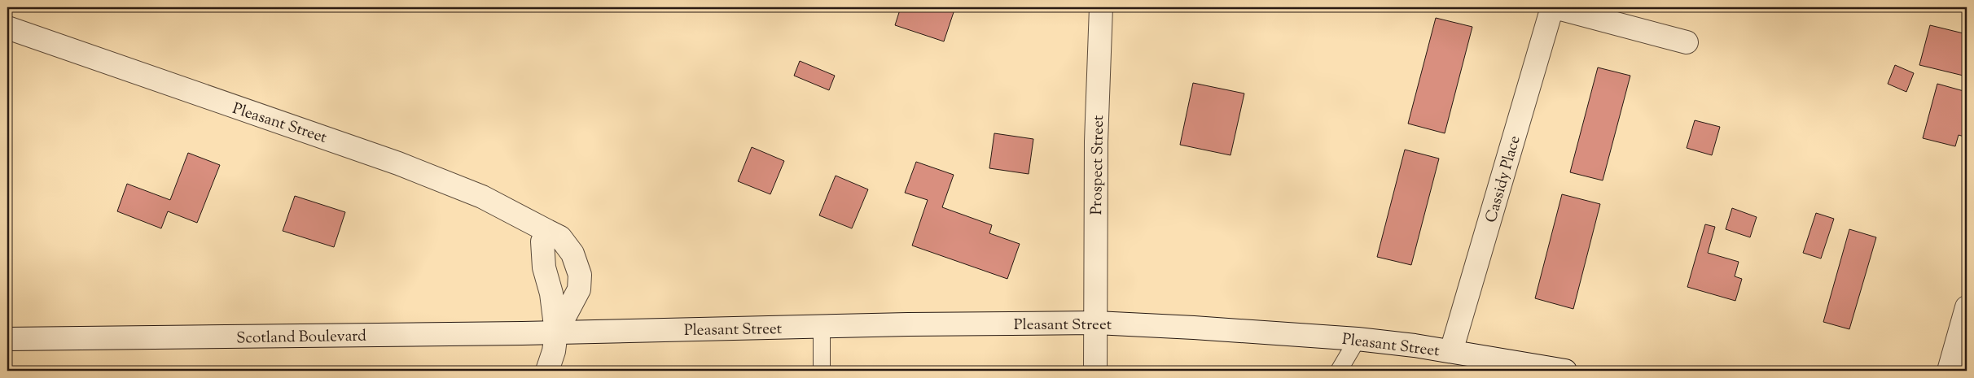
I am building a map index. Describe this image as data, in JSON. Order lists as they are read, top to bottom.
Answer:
{
  "streets": {
    "street": [
      "Pleasant Street",
      "Prospect Street",
      "Cassidy Place",
      "Scotland Boulevard"
    ]
  },
  "crossings": [
    ["Pleasant Street", "Prospect Street"],
    ["Pleasant Street", "Cassidy Place"],
    ["Pleasant Street", "Scotland Boulevard"]
  ]
}
